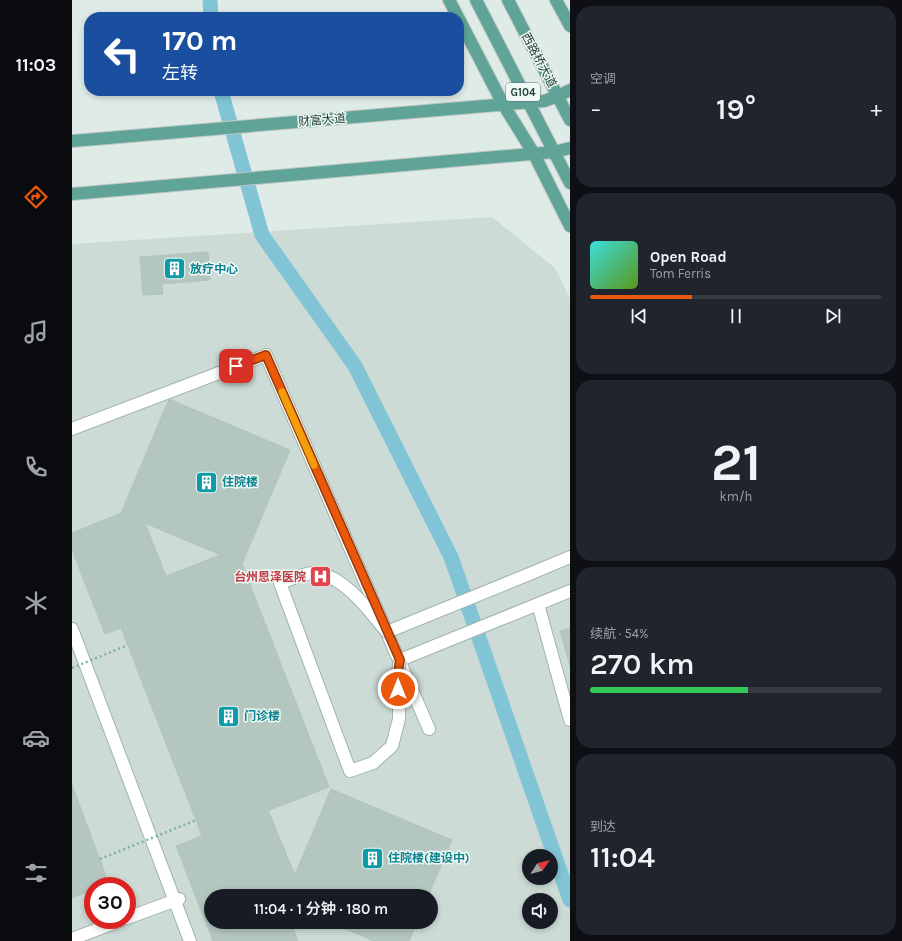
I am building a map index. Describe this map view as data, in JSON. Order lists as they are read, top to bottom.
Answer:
{
  "streets": {
    "main road": ["西路桥大道", "G104", "财富大道"]
  },
  "crossings": [
    ["西路桥大道", "财富大道"],
    ["G104", "财富大道"]
  ],
  "places": {
    "building": [
      "放疗中心",
      "住院楼",
      "门诊楼",
      "住院楼(建设中)"
    ],
    "hospital": ["台州恩泽医院"]
  },
  "north": "top right",
  "page": {
    "tabs": "11:03",
    "tile": [
      "空调",
      ["21", "km/h"],
      ["续航 · 54%", "270 km"],
      ["到达", "11:04"]
    ],
    "turn": ["170 m", "左转"],
    "heat": ["−", "19°", "+"],
    "song": ["Open Road", "Tom Ferris"],
    "limit": "30",
    "trip": "11:04 · 1 分钟 · 180 m"
  }
}
